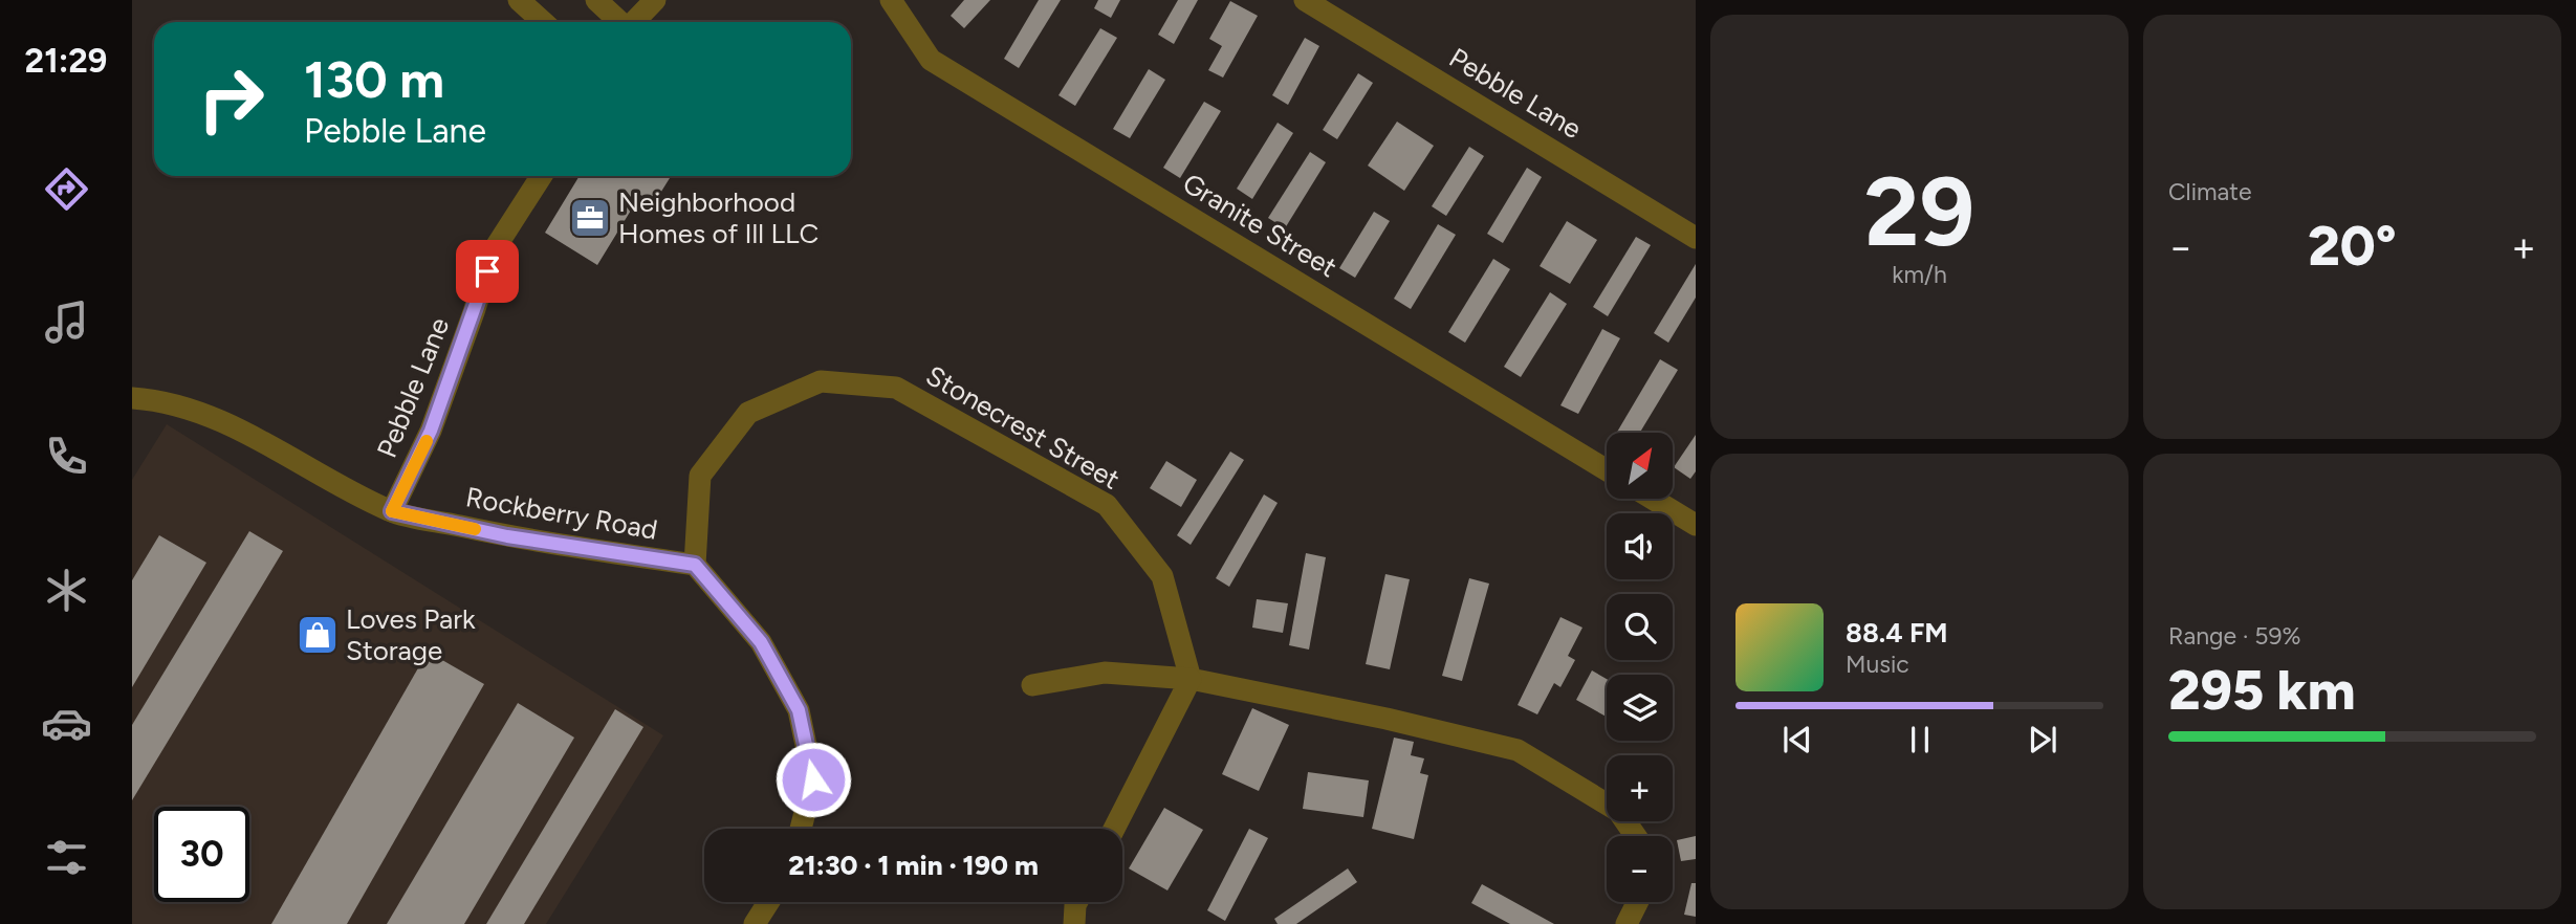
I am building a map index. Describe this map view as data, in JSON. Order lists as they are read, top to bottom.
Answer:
{
  "streets": {
    "street": [
      "Pebble Lane",
      "Granite Street",
      "Stonecrest Street",
      "Rockberry Road"
    ]
  },
  "crossings": [
    ["Pebble Lane", "Rockberry Road"],
    ["Stonecrest Street", "Rockberry Road"]
  ],
  "places": {
    "office": ["Neighborhood Homes of Ill LLC"],
    "shop": ["Loves Park Storage"]
  },
  "north": "top right",
  "page": {
    "tabs": "21:29",
    "tile": [
      ["29", "km/h"],
      "Climate",
      ["Range · 59%", "295 km"]
    ],
    "turn": ["130 m", "Pebble Lane"],
    "heat": ["−", "20°", "+"],
    "map_buttons": ["+", "−"],
    "song": ["88.4 FM", "Music"],
    "limit": "30",
    "trip": "21:30 · 1 min · 190 m"
  }
}
